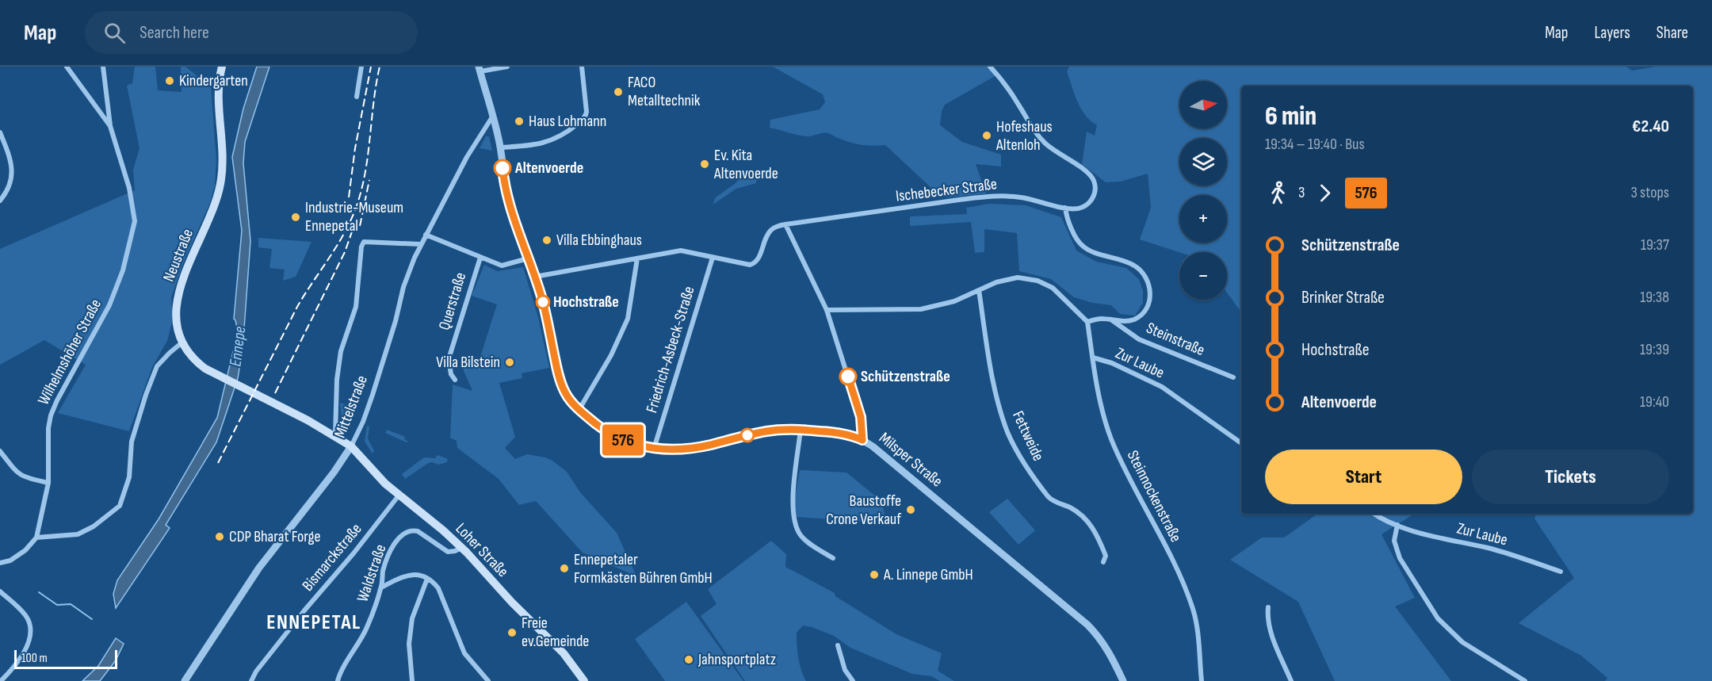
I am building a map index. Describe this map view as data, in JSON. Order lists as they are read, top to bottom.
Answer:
{
  "streets": {
    "main road": ["Neustraße", "Loher Straße"],
    "street": [
      "Ischebecker Straße",
      "Querstraße",
      "Steinstraße",
      "Friedrich-Asbeck-Straße",
      "Wilhelmshöher Straße",
      "Zur Laube",
      "Mittelstraße",
      "Fettweide",
      "Milsper Straße",
      "Steinnockenstraße",
      "Bismarckstraße",
      "Waldstraße"
    ]
  },
  "crossings": [
    ["Neustraße", "Mittelstraße"],
    ["Neustraße", "Loher Straße"],
    ["Friedrich-Asbeck-Straße", "Milsper Straße"],
    ["Zur Laube", "Steinnockenstraße"],
    ["Mittelstraße", "Milsper Straße"],
    ["Mittelstraße", "Loher Straße"],
    ["Loher Straße", "Bismarckstraße"],
    ["Loher Straße", "Waldstraße"]
  ],
  "districts": ["ENNEPETAL"],
  "water": ["Ennepe"],
  "places": [
    "Kindergarten",
    "FACO Metalltechnik",
    "Haus Lohmann",
    "Hofeshaus Altenloh",
    "Ev. Kita Altenvoerde",
    "Altenvoerde",
    "Industrie-Museum Ennepetal",
    "Villa Ebbinghaus",
    "Hochstraße",
    "Villa Bilstein",
    "Schützenstraße",
    "Baustoffe Crone Verkauf",
    "CDP Bharat Forge",
    "Ennepetaler Formkästen Bühren GmbH",
    "A. Linnepe GmbH",
    "Freie ev.Gemeinde",
    "Jahnsportplatz"
  ],
  "lines": ["bus line 576"],
  "scale_bar": "100 m",
  "north": "right",
  "page": {
    "header": "Map",
    "search": "Search here",
    "nav": ["Map", "Layers", "Share"],
    "on_map": "576",
    "map_buttons": ["+", "−"],
    "heading": ["6 min", "19:34 – 19:40 · Bus", "€2.40"],
    "legs": ["3", "576", "3 stops"],
    "list": [
      {
        "name": "Schützenstraße",
        "value": "19:37"
      },
      {
        "name": "Brinker Straße",
        "value": "19:38"
      },
      {
        "name": "Hochstraße",
        "value": "19:39"
      },
      {
        "name": "Altenvoerde",
        "value": "19:40"
      }
    ],
    "buttons": ["Start", "Tickets"],
    "scale": "100 m"
  }
}
